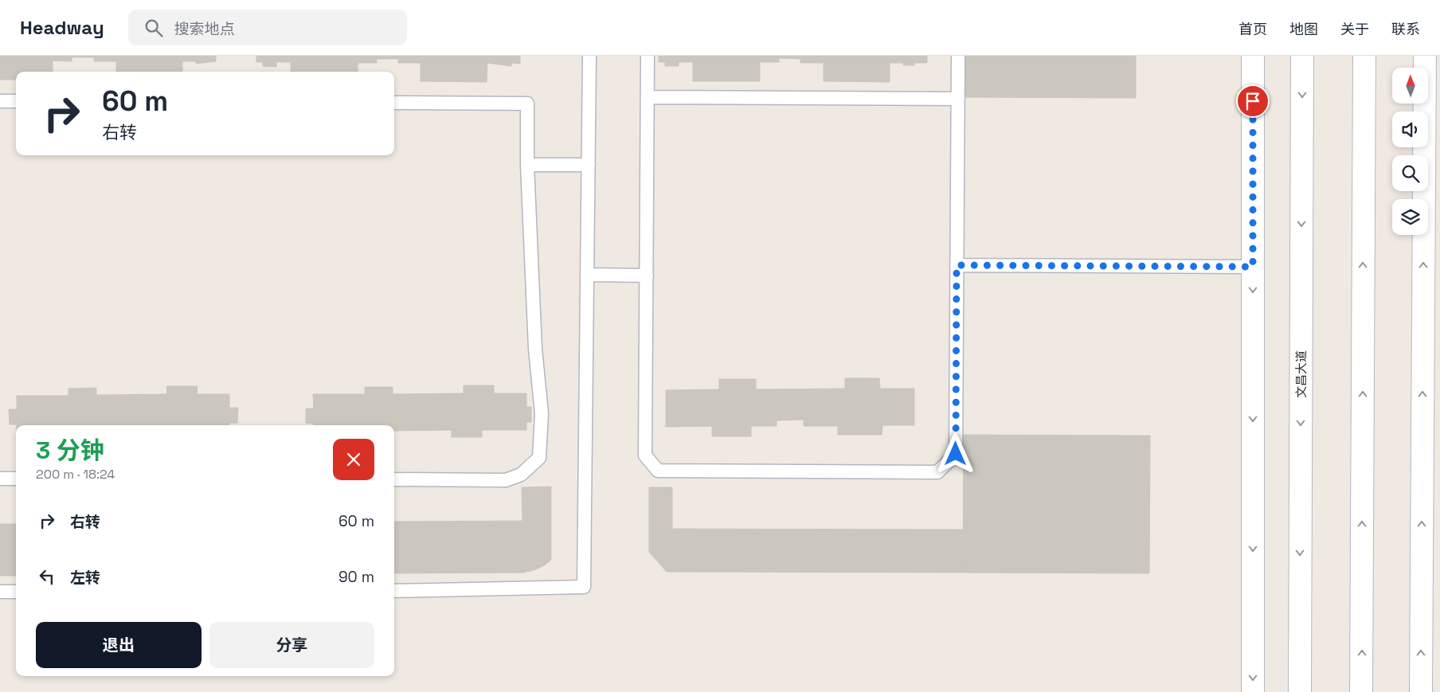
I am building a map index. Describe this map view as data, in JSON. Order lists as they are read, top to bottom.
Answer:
{
  "streets": {
    "street": ["文昌大道"]
  },
  "north": "top",
  "page": {
    "header": "Headway",
    "search": "搜索地点",
    "nav": [
      "首页",
      "地图",
      "关于",
      "联系"
    ],
    "turn": ["60 m", "右转"],
    "heading": ["3 分钟", "200 m · 18:24"],
    "list": [
      {
        "name": "右转",
        "value": "60 m"
      },
      {
        "name": "左转",
        "value": "90 m"
      }
    ],
    "buttons": ["退出", "分享"]
  }
}
